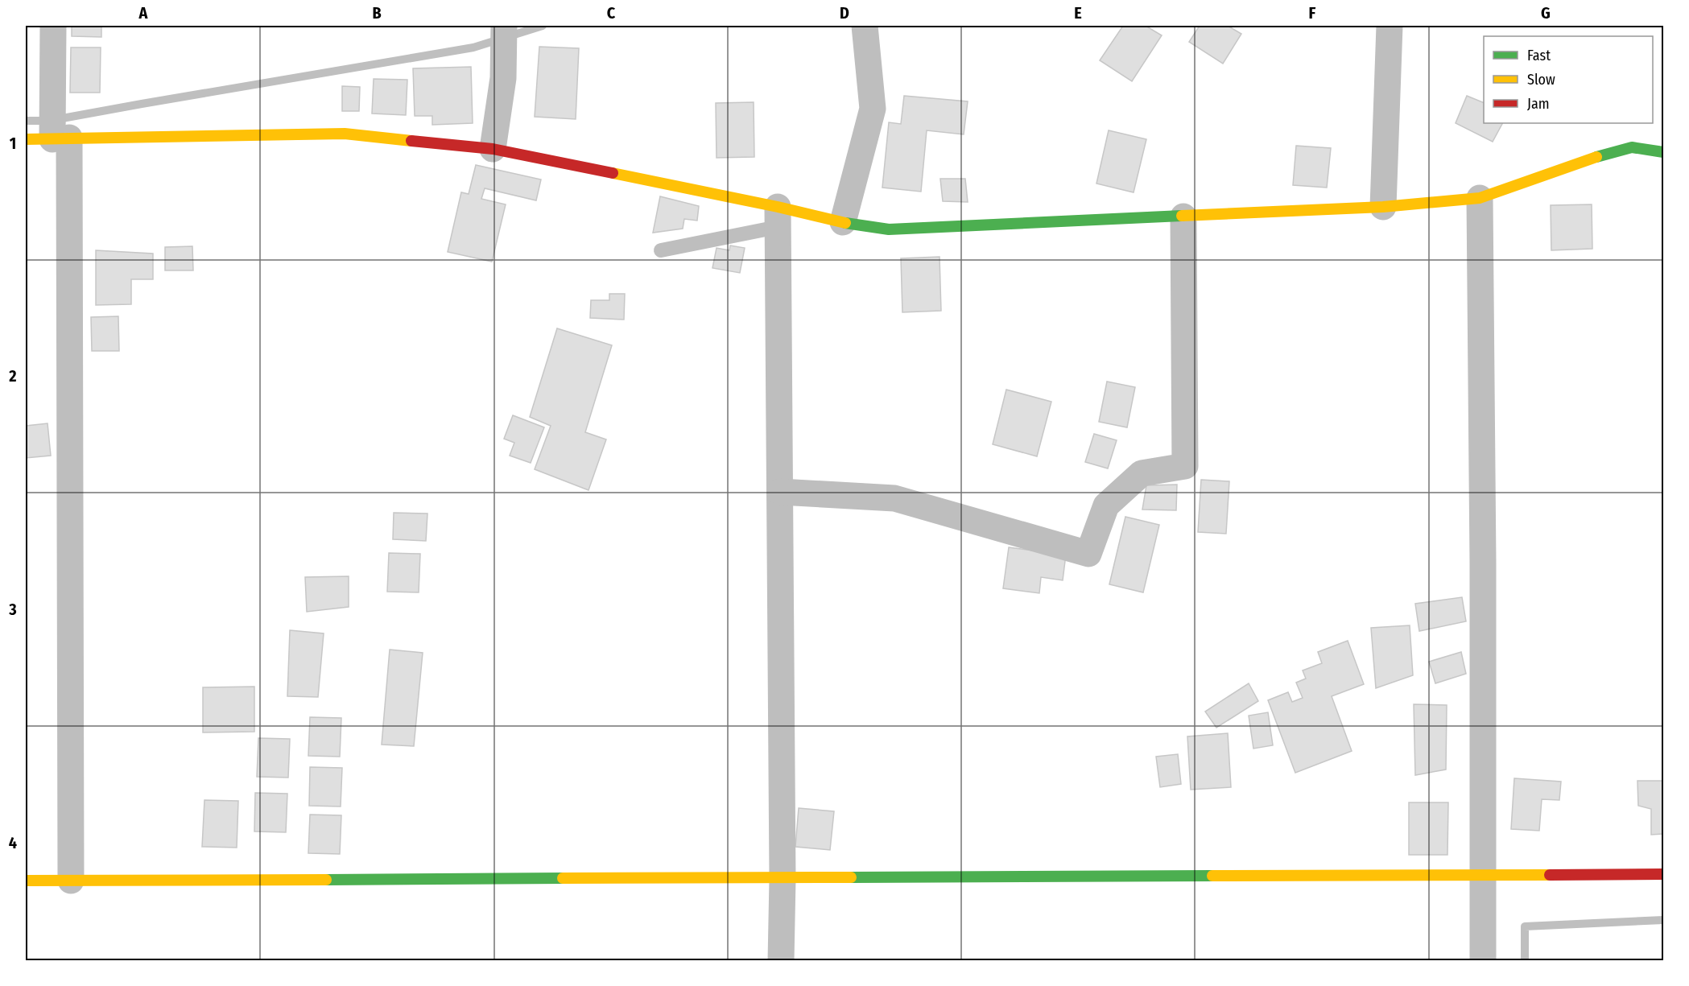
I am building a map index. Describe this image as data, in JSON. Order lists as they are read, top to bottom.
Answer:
{
  "legend": ["Fast", "Slow", "Jam"],
  "grid": {
    "columns": [
      "A",
      "B",
      "C",
      "D",
      "E",
      "F",
      "G"
    ],
    "rows": [
      "1",
      "2",
      "3",
      "4"
    ]
  }
}
